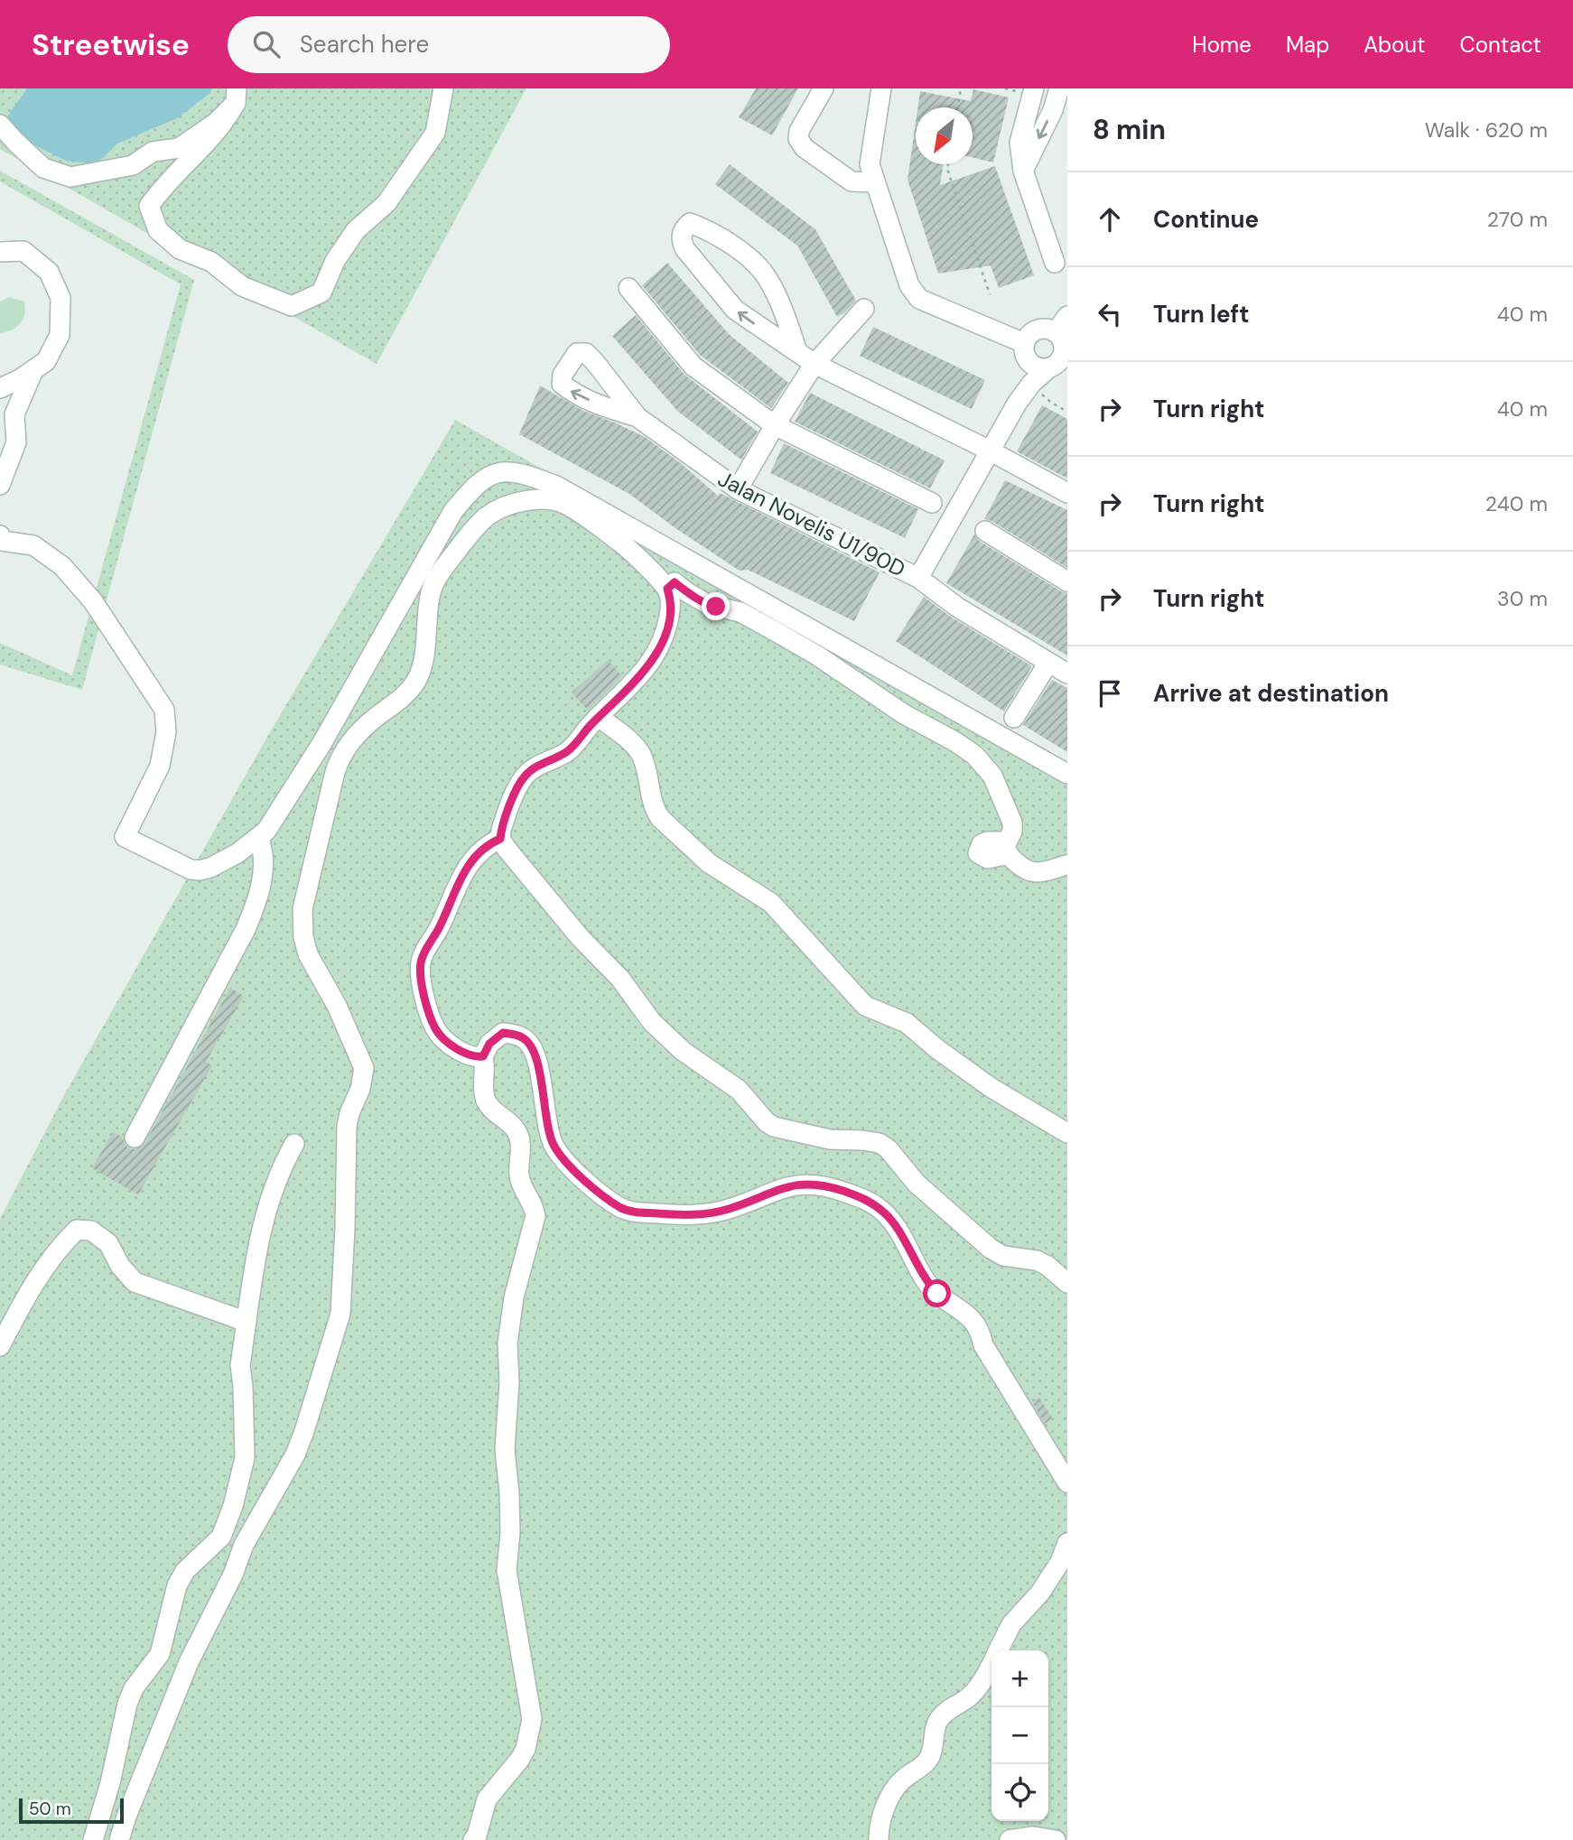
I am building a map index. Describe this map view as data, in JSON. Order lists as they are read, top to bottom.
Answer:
{
  "streets": {
    "street": ["Jalan Novelis U1/90D"]
  },
  "scale_bar": "50 m",
  "north": "bottom left",
  "page": {
    "header": "Streetwise",
    "search": "Search here",
    "nav": [
      "Home",
      "Map",
      "About",
      "Contact"
    ],
    "heading": ["8 min", "Walk · 620 m"],
    "list": [
      ["Continue", "270 m"],
      ["Turn left", "40 m"],
      ["Turn right", "40 m"],
      ["Turn right", "240 m"],
      ["Turn right", "30 m"],
      "Arrive at destination"
    ],
    "map_buttons": ["+", "−"],
    "scale": "50 m"
  }
}
